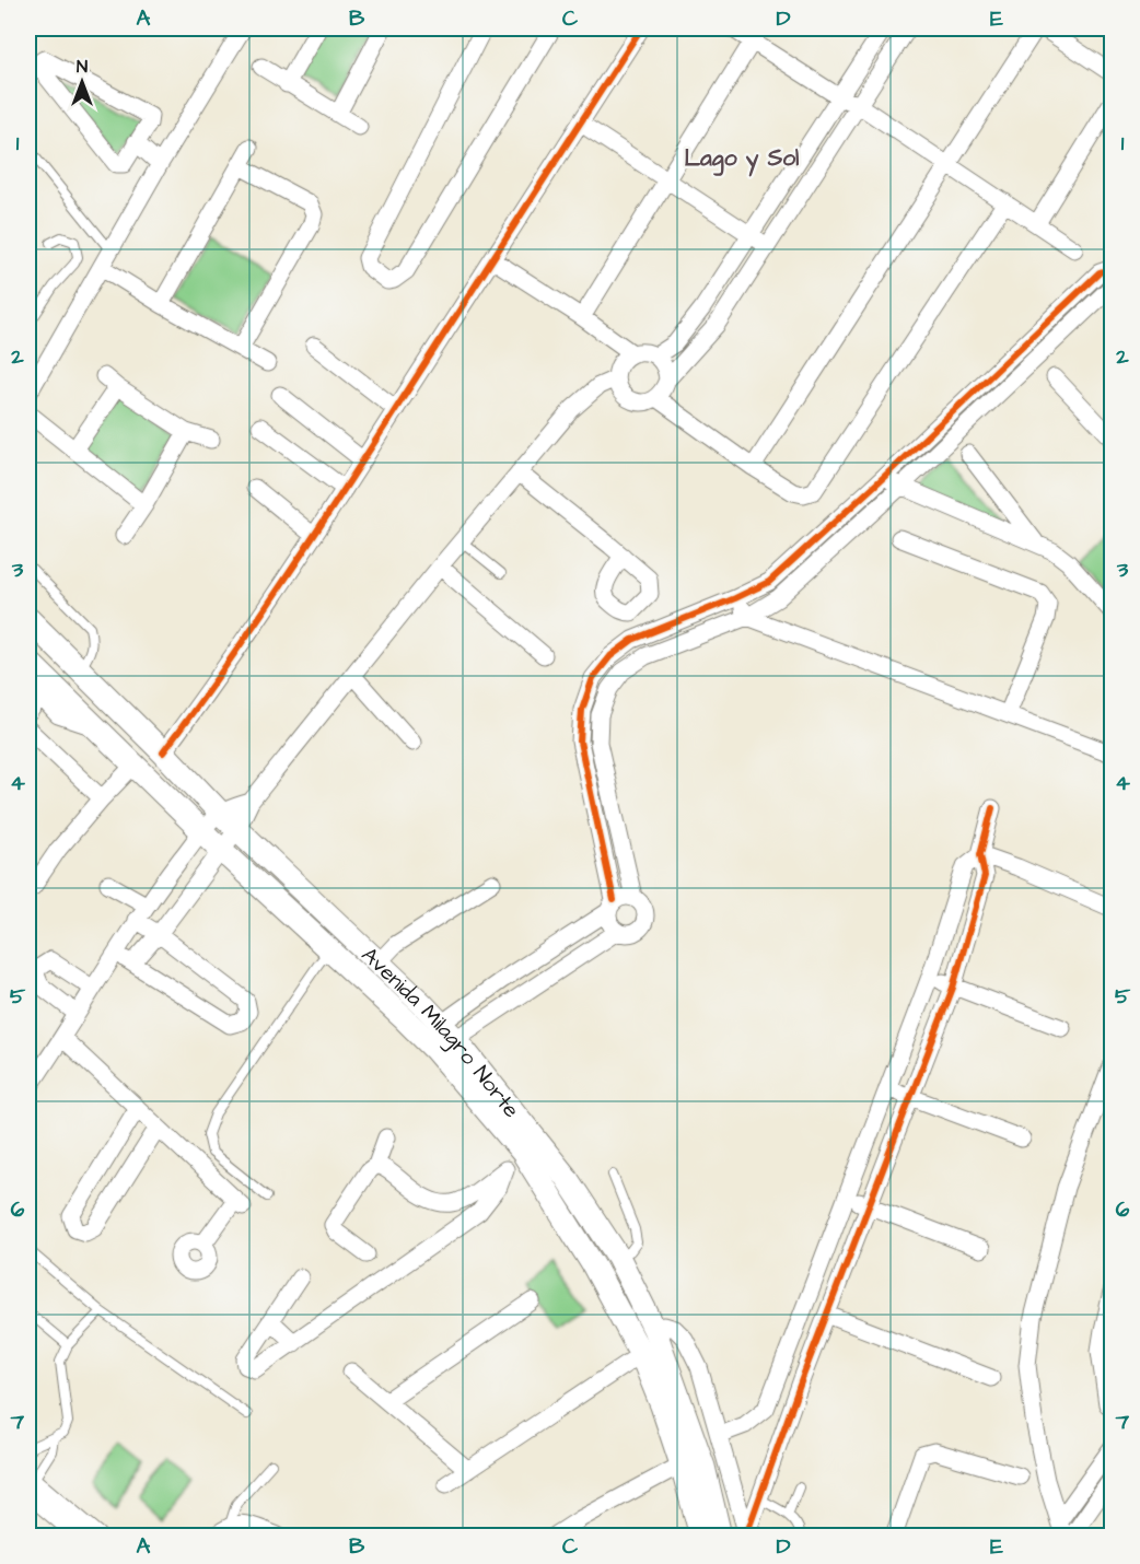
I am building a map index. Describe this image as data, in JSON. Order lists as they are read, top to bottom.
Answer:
{
  "streets": {
    "main road": ["Avenida Milagro Norte"]
  },
  "districts": ["Lago y Sol"],
  "north": "top",
  "grid": {
    "columns": [
      "A",
      "B",
      "C",
      "D",
      "E"
    ],
    "rows": [
      "1",
      "2",
      "3",
      "4",
      "5",
      "6",
      "7"
    ]
  }
}
